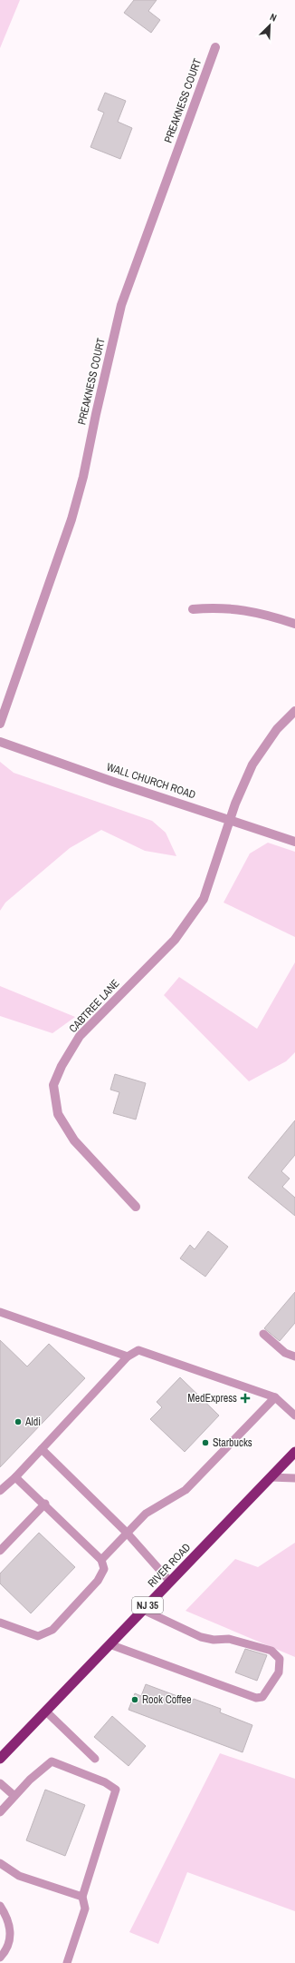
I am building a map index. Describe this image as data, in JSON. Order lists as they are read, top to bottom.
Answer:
{
  "streets": {
    "highway": ["RIVER ROAD", "NJ 35"],
    "street": ["PREAKNESS COURT", "WALL CHURCH ROAD", "CABTREE LANE"]
  },
  "crossings": [
    ["WALL CHURCH ROAD", "CABTREE LANE"]
  ],
  "places": {
    "health": ["MedExpress"],
    "other": ["Aldi", "Starbucks", "Rook Coffee"]
  },
  "north": "top right"
}
